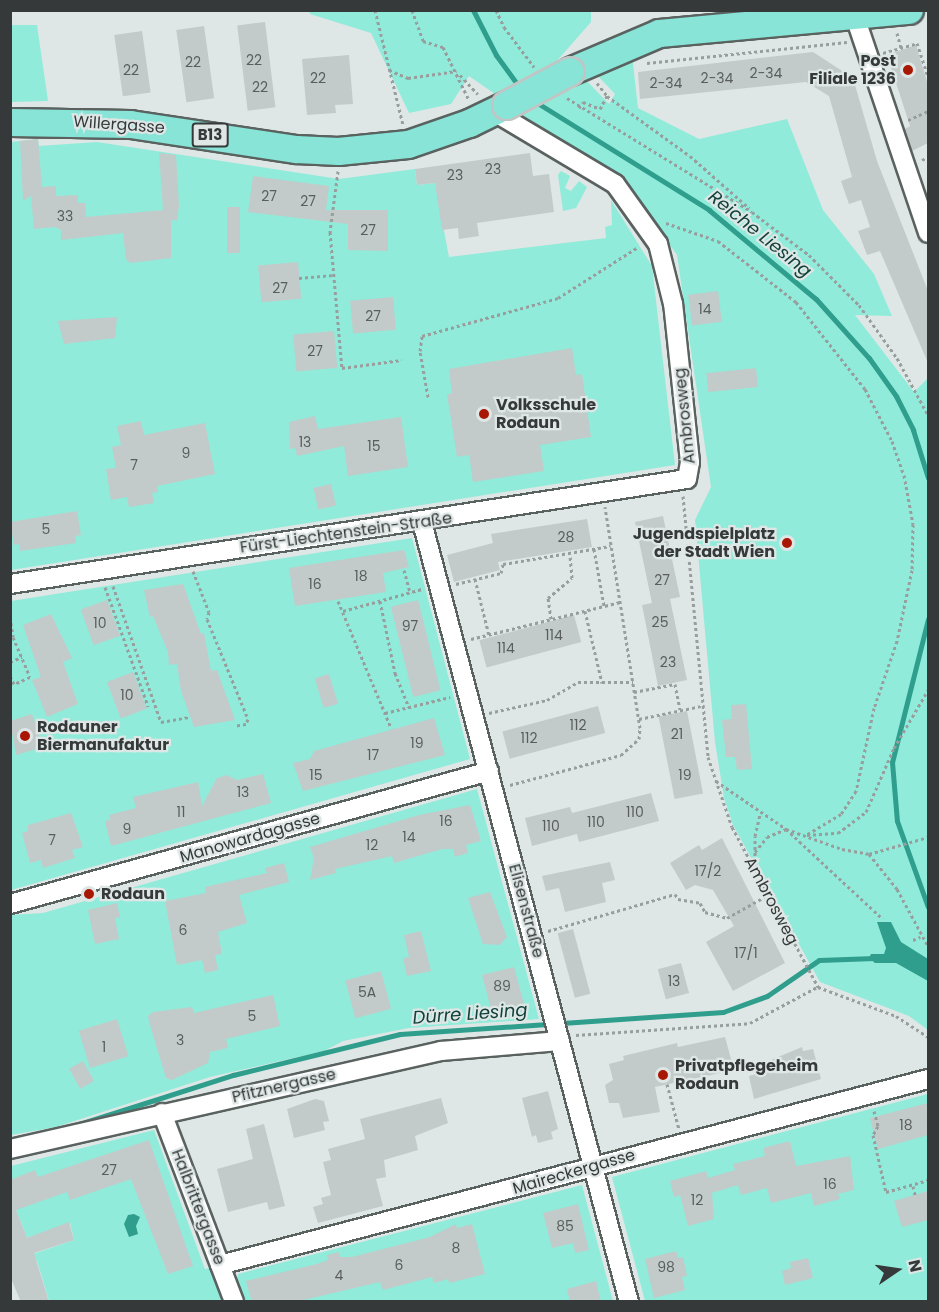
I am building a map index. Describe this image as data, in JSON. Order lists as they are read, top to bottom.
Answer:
{
  "streets": {
    "main road": ["Willergasse", "B13"],
    "street": [
      "Ambrosweg",
      "Fürst-Liechtenstein-Straße",
      "Manowardagasse",
      "Elisenstraße",
      "Pfitznergasse",
      "Maireckergasse",
      "Halbrittergasse"
    ]
  },
  "crossings": [
    ["Willergasse", "B13"],
    ["Willergasse", "Ambrosweg"],
    ["B13", "Ambrosweg"],
    ["Ambrosweg", "Fürst-Liechtenstein-Straße"],
    ["Fürst-Liechtenstein-Straße", "Elisenstraße"],
    ["Manowardagasse", "Elisenstraße"],
    ["Elisenstraße", "Pfitznergasse"],
    ["Elisenstraße", "Maireckergasse"],
    ["Pfitznergasse", "Halbrittergasse"],
    ["Maireckergasse", "Halbrittergasse"]
  ],
  "water": ["Reiche Liesing", "Dürre Liesing"],
  "places": [
    "Post Filiale 1236",
    "Volksschule Rodaun",
    "Jugendspielplatz der Stadt Wien",
    "Rodauner Biermanufaktur",
    "Rodaun",
    "Privatpflegeheim Rodaun"
  ],
  "house_numbers": [
    "22",
    "22",
    "22",
    "2-34",
    "22",
    "2-34",
    "2-34",
    "22",
    "23",
    "23",
    "27",
    "27",
    "33",
    "27",
    "27",
    "14",
    "27",
    "27",
    "13",
    "15",
    "9",
    "7",
    "5",
    "28",
    "18",
    "27",
    "16",
    "25",
    "10",
    "97",
    "114",
    "114",
    "23",
    "10",
    "112",
    "21",
    "112",
    "19",
    "17",
    "15",
    "19",
    "13",
    "11",
    "110",
    "16",
    "110",
    "110",
    "9",
    "14",
    "7",
    "12",
    "17/2",
    "6",
    "17/1",
    "13",
    "89",
    "5A",
    "5",
    "3",
    "1",
    "18",
    "27",
    "16",
    "12",
    "85",
    "8",
    "6",
    "98",
    "4"
  ],
  "north": "right"
}
